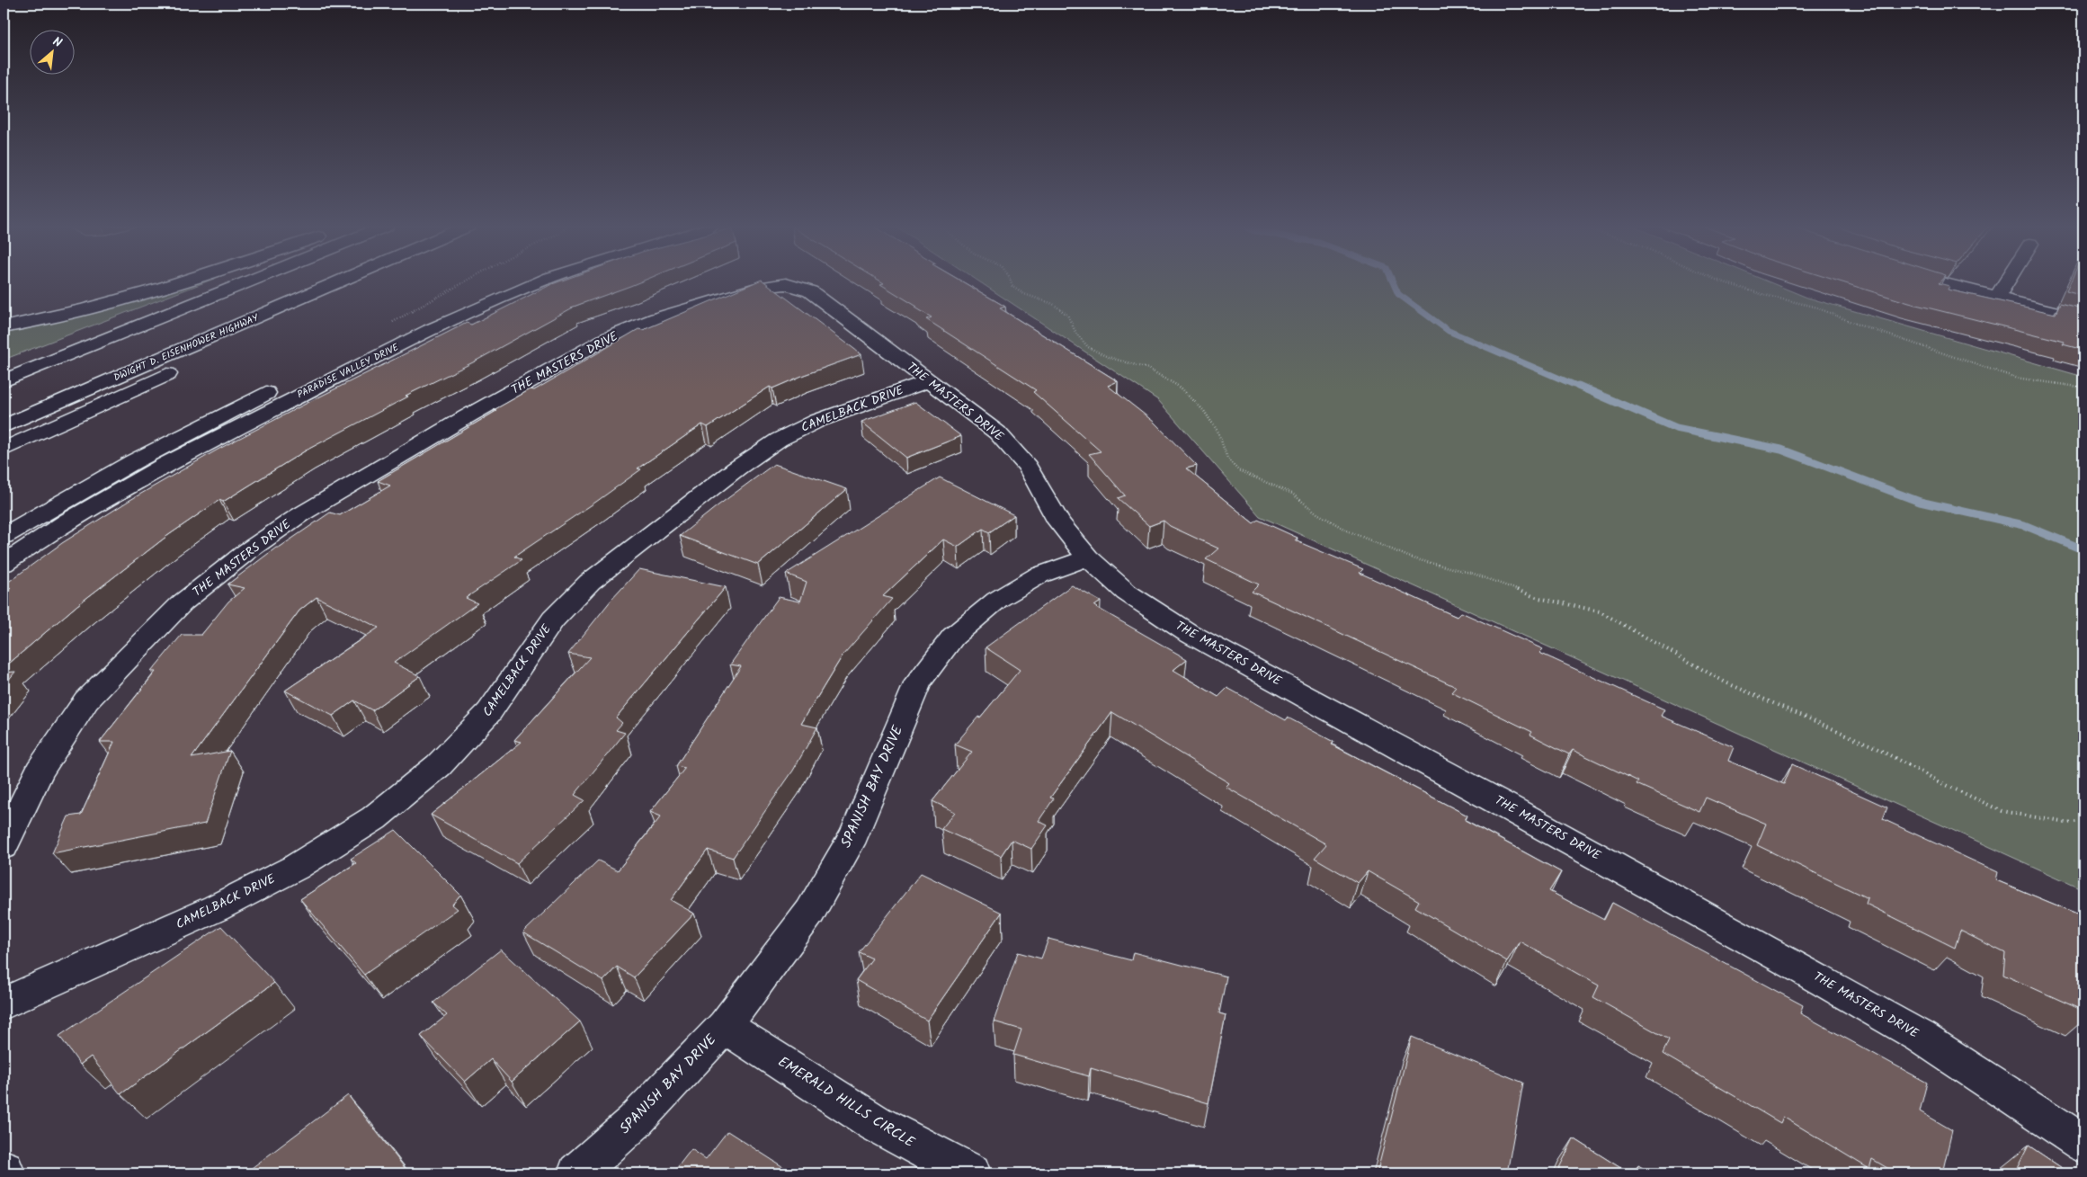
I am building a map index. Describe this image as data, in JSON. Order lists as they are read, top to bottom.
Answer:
{
  "streets": {
    "main road": [
      "DWIGHT D. EISENHOWER HIGHWAY",
      "THE MASTERS DRIVE",
      "PARADISE VALLEY DRIVE",
      "CAMELBACK DRIVE",
      "SPANISH BAY DRIVE",
      "EMERALD HILLS CIRCLE"
    ]
  },
  "crossings": [
    ["THE MASTERS DRIVE", "CAMELBACK DRIVE"],
    ["THE MASTERS DRIVE", "SPANISH BAY DRIVE"],
    ["SPANISH BAY DRIVE", "EMERALD HILLS CIRCLE"]
  ],
  "north": "top right"
}
